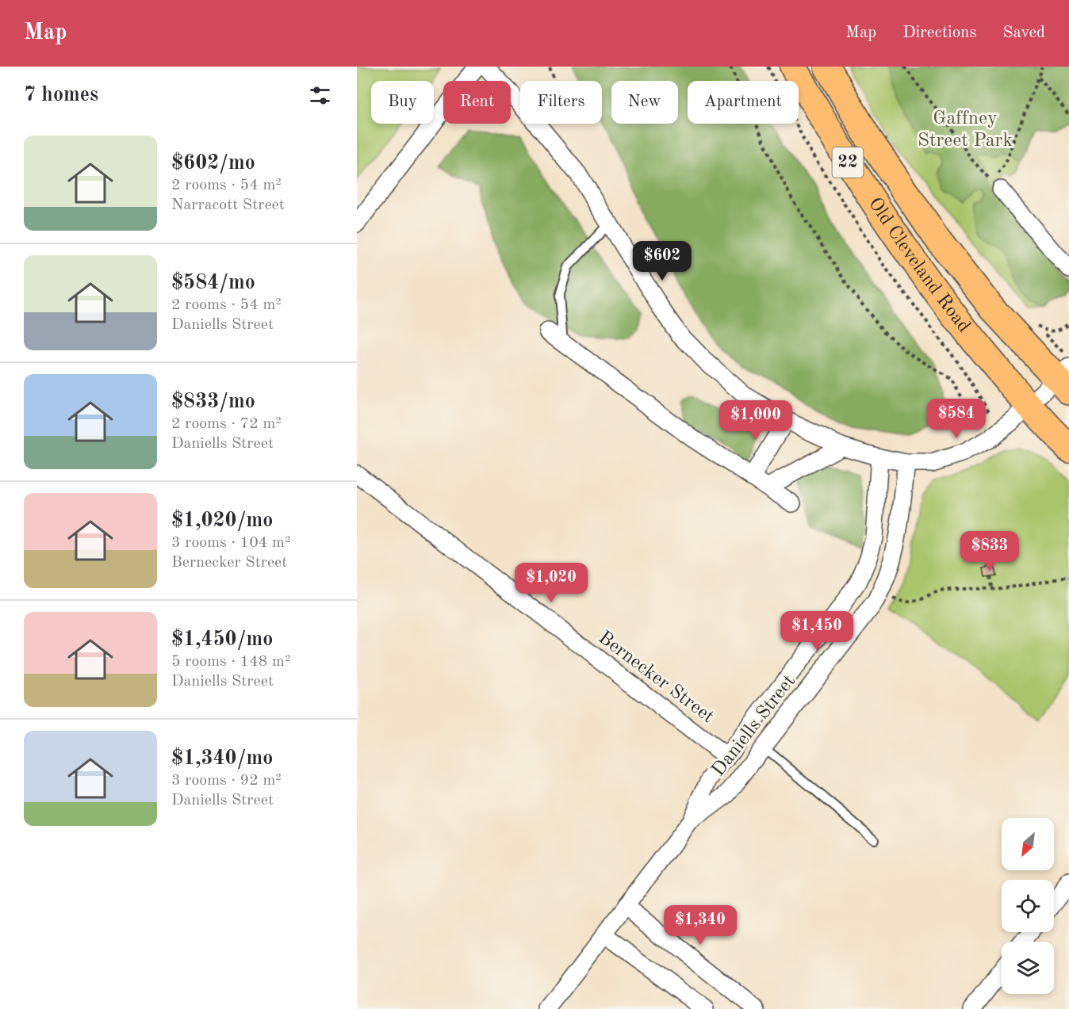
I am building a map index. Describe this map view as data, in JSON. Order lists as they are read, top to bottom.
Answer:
{
  "streets": {
    "highway": ["22", "Old Cleveland Road"],
    "street": ["Bernecker Street", "Daniells Street"]
  },
  "crossings": [
    ["Bernecker Street", "Daniells Street"]
  ],
  "parks": ["Gaffney Street Park"],
  "north": "bottom left",
  "page": {
    "header": "Map",
    "nav": ["Map", "Directions", "Saved"],
    "heading": "7 homes",
    "chip": [
      "Buy",
      "Rent",
      "Filters",
      "New",
      "Apartment"
    ],
    "list": [
      {
        "name": "$602/mo",
        "note": "2 rooms · 54 m² · Narracott Street"
      },
      {
        "name": "$584/mo",
        "note": "2 rooms · 54 m² · Daniells Street"
      },
      {
        "name": "$833/mo",
        "note": "2 rooms · 72 m² · Daniells Street"
      },
      {
        "name": "$1,020/mo",
        "note": "3 rooms · 104 m² · Bernecker Street"
      },
      {
        "name": "$1,450/mo",
        "note": "5 rooms · 148 m² · Daniells Street"
      },
      {
        "name": "$1,340/mo",
        "note": "3 rooms · 92 m² · Daniells Street"
      }
    ],
    "price": [
      "$602",
      "$584",
      "$1,000",
      "$833",
      "$1,020",
      "$1,450",
      "$1,340"
    ]
  }
}
